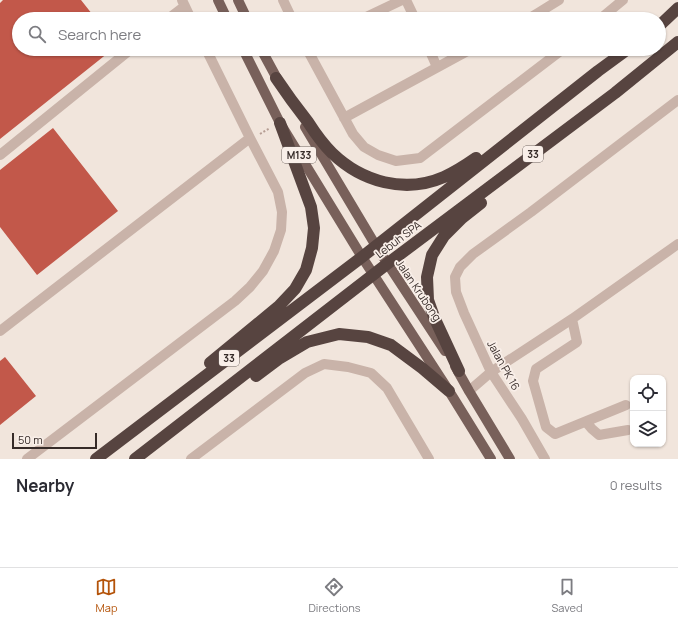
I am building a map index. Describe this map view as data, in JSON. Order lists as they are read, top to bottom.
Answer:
{
  "streets": {
    "highway": ["33", "Lebuh SPA"],
    "main road": ["M133", "Jalan Krubong"],
    "street": ["Jalan PK 16"]
  },
  "crossings": [
    ["M133", "Lebuh SPA"],
    ["Lebuh SPA", "Jalan Krubong"]
  ],
  "scale_bar": "50 m",
  "page": {
    "search": "Search here",
    "scale": "50 m",
    "heading": ["Nearby", "0 results"],
    "nav": ["Map", "Directions", "Saved"]
  }
}
